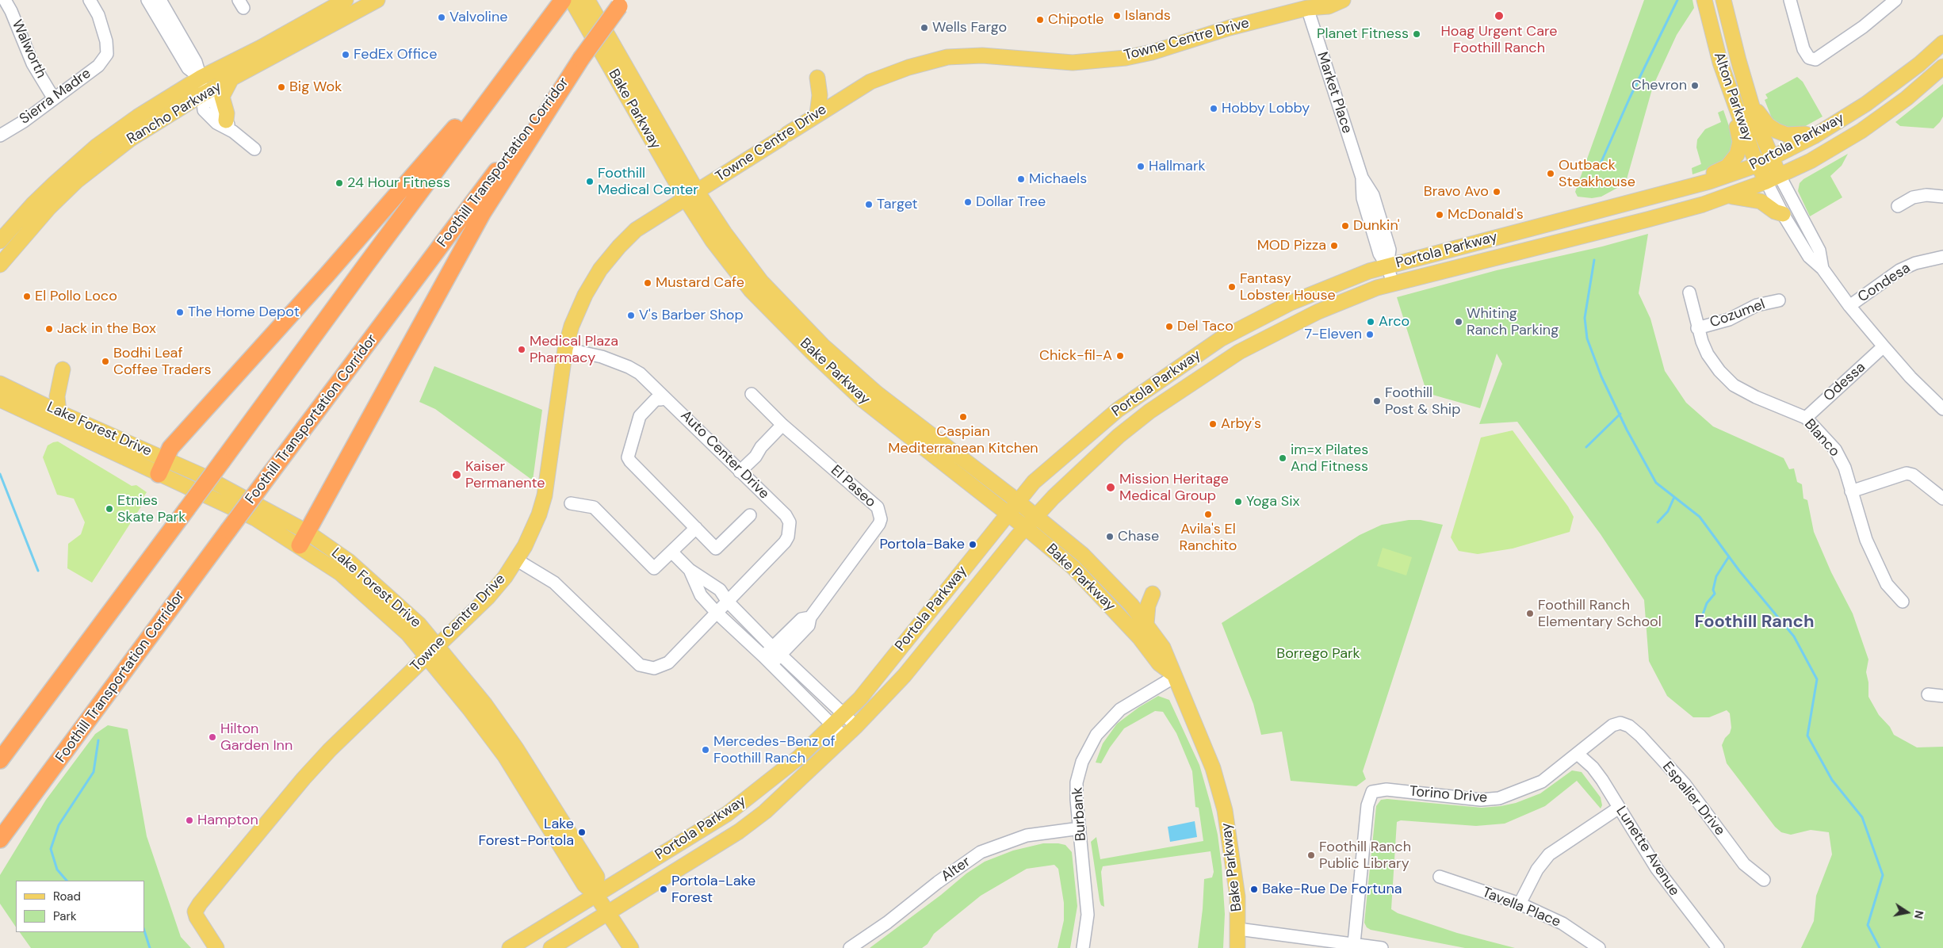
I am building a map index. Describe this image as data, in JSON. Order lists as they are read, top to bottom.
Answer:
{
  "streets": {
    "highway": ["Foothill Transportation Corridor"],
    "main road": [
      "Towne Centre Drive",
      "Alton Parkway",
      "Bake Parkway",
      "Rancho Parkway",
      "Portola Parkway",
      "Lake Forest Drive"
    ],
    "street": [
      "Walworth",
      "Market Place",
      "Sierra Madre",
      "Condesa",
      "Cozumel",
      "Odessa",
      "Blanco",
      "Auto Center Drive",
      "El Paseo",
      "Torino Drive",
      "Espalier Drive",
      "Burbank",
      "Lunette Avenue",
      "Alter",
      "Tavella Place"
    ]
  },
  "crossings": [
    ["Towne Centre Drive", "Market Place"],
    ["Towne Centre Drive", "Bake Parkway"],
    ["Towne Centre Drive", "Lake Forest Drive"],
    ["Towne Centre Drive", "Auto Center Drive"],
    ["Walworth", "Sierra Madre"],
    ["Market Place", "Portola Parkway"],
    ["Alton Parkway", "Portola Parkway"],
    ["Alton Parkway", "Condesa"],
    ["Alton Parkway", "Odessa"],
    ["Bake Parkway", "Portola Parkway"],
    ["Bake Parkway", "Burbank"],
    ["Portola Parkway", "Lake Forest Drive"],
    ["Cozumel", "Blanco"],
    ["Odessa", "Blanco"],
    ["Torino Drive", "Espalier Drive"],
    ["Torino Drive", "Lunette Avenue"],
    ["Burbank", "Alter"]
  ],
  "districts": ["Foothill Ranch"],
  "parks": ["Borrego Park"],
  "places": [
    "Islands",
    "Hoag Urgent Care Foothill Ranch",
    "Valvoline",
    "Chipotle",
    "Wells Fargo",
    "Planet Fitness",
    "FedEx Office",
    "Chevron",
    "Big Wok",
    "Hobby Lobby",
    "Hallmark",
    "Outback Steakhouse",
    "Michaels",
    "Foothill Medical Center",
    "24 Hour Fitness",
    "Bravo Avo",
    "Dollar Tree",
    "Target",
    "McDonald's",
    "Dunkin'",
    "MOD Pizza",
    "Mustard Cafe",
    "Fantasy Lobster House",
    "El Pollo Loco",
    "The Home Depot",
    "V's Barber Shop",
    "Arco",
    "Whiting Ranch Parking",
    "Del Taco",
    "Jack in the Box",
    "7-Eleven",
    "Medical Plaza Pharmacy",
    "Chick-fil-A",
    "Bodhi Leaf Coffee Traders",
    "Foothill Post & Ship",
    "Caspian Mediterranean Kitchen",
    "Arby's",
    "im=x Pilates And Fitness",
    "Kaiser Permanente",
    "Mission Heritage Medical Group",
    "Yoga Six",
    "Etnies Skate Park",
    "Avila's El Ranchito",
    "Chase",
    "Portola-Bake",
    "Foothill Ranch Elementary School",
    "Hilton Garden Inn",
    "Mercedes-Benz of Foothill Ranch",
    "Hampton",
    "Lake Forest-Portola",
    "Foothill Ranch Public Library",
    "Portola-Lake Forest",
    "Bake-Rue De Fortuna"
  ],
  "legend": ["Road", "Park"],
  "north": "right"
}
